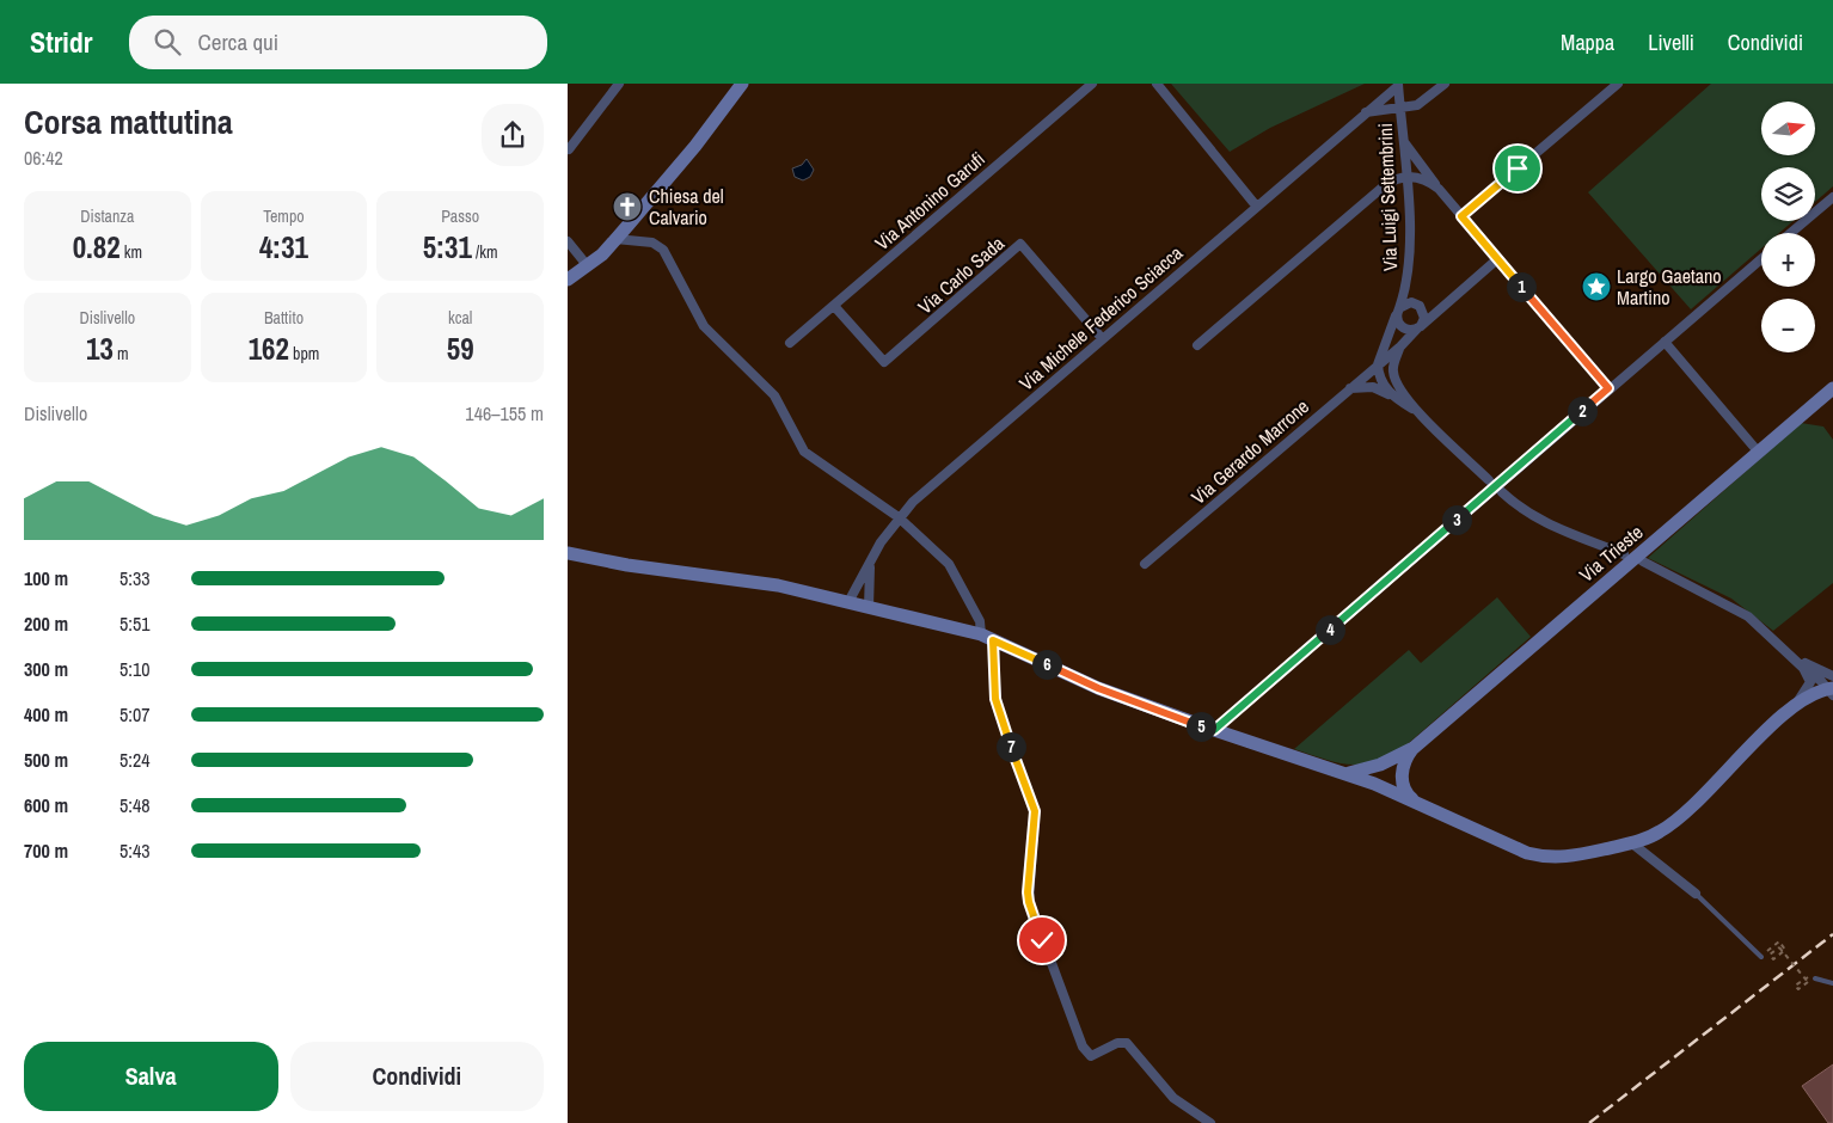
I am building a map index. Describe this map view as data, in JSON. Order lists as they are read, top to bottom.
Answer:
{
  "streets": {
    "street": [
      "Via Luigi Settembrini",
      "Via Antonino Garufi",
      "Via Carlo Sada",
      "Via Michele Federico Sciacca",
      "Via Gerardo Marrone",
      "Via Trieste"
    ]
  },
  "crossings": [
    ["Via Luigi Settembrini", "Via Michele Federico Sciacca"],
    ["Via Luigi Settembrini", "Via Gerardo Marrone"],
    ["Via Antonino Garufi", "Via Carlo Sada"],
    ["Via Carlo Sada", "Via Michele Federico Sciacca"]
  ],
  "places": {
    "church": ["Chiesa del Calvario"],
    "place": ["Largo Gaetano Martino"]
  },
  "north": "right",
  "page": {
    "header": "Stridr",
    "search": "Cerca qui",
    "nav": ["Mappa", "Livelli", "Condividi"],
    "heading": ["Corsa mattutina", "06:42"],
    "map_buttons": ["+", "−"],
    "stats": [
      ["Distanza", "0.82 km"],
      ["Tempo", "4:31"],
      ["Passo", "5:31 /km"],
      ["Dislivello", "13 m"],
      ["Battito", "162 bpm"],
      ["kcal", "59"]
    ],
    "pins": [
      "1",
      "2",
      "3",
      "4",
      "6",
      "5",
      "7"
    ],
    "chart": ["Dislivello", "146–155 m"],
    "list": [
      {
        "name": "100 m",
        "note": "5:33"
      },
      {
        "name": "200 m",
        "note": "5:51"
      },
      {
        "name": "300 m",
        "note": "5:10"
      },
      {
        "name": "400 m",
        "note": "5:07"
      },
      {
        "name": "500 m",
        "note": "5:24"
      },
      {
        "name": "600 m",
        "note": "5:48"
      },
      {
        "name": "700 m",
        "note": "5:43"
      }
    ],
    "buttons": ["Salva", "Condividi"]
  }
}
